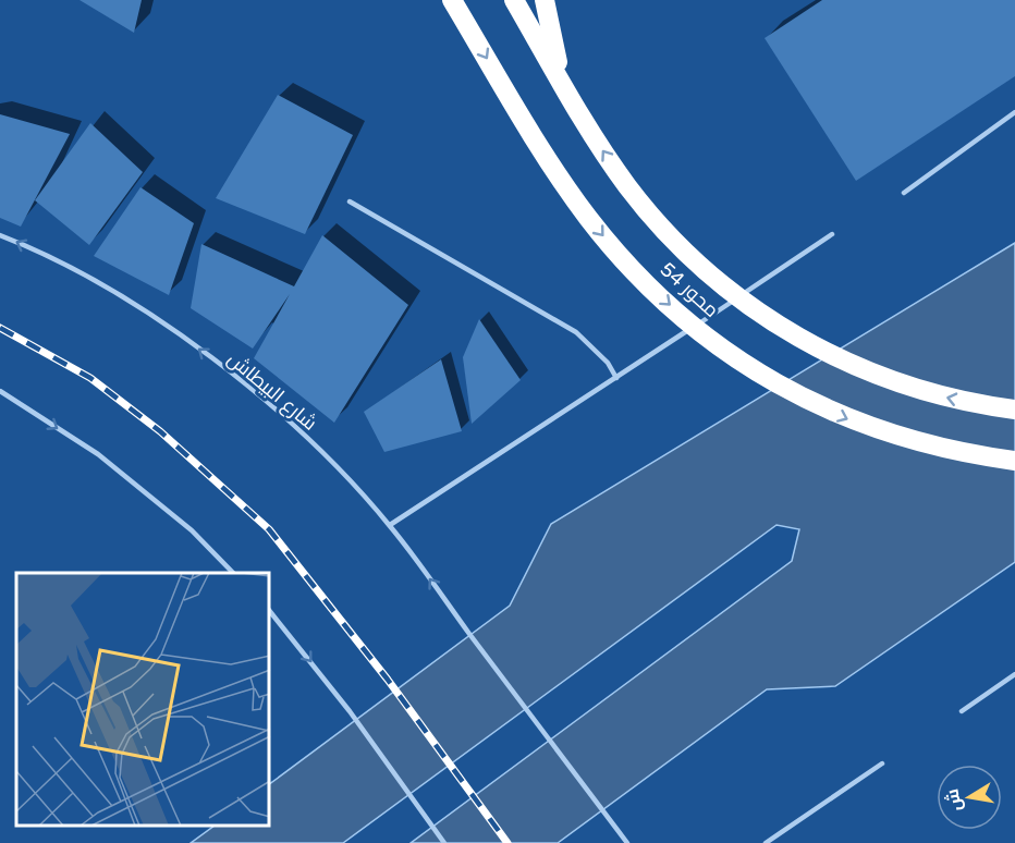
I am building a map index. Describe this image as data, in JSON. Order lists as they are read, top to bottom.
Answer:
{
  "streets": {
    "highway": ["محور 54"],
    "lane": ["شارع البيطاش"]
  },
  "one_way": ["شارع البيطاش"],
  "north": "left"
}
